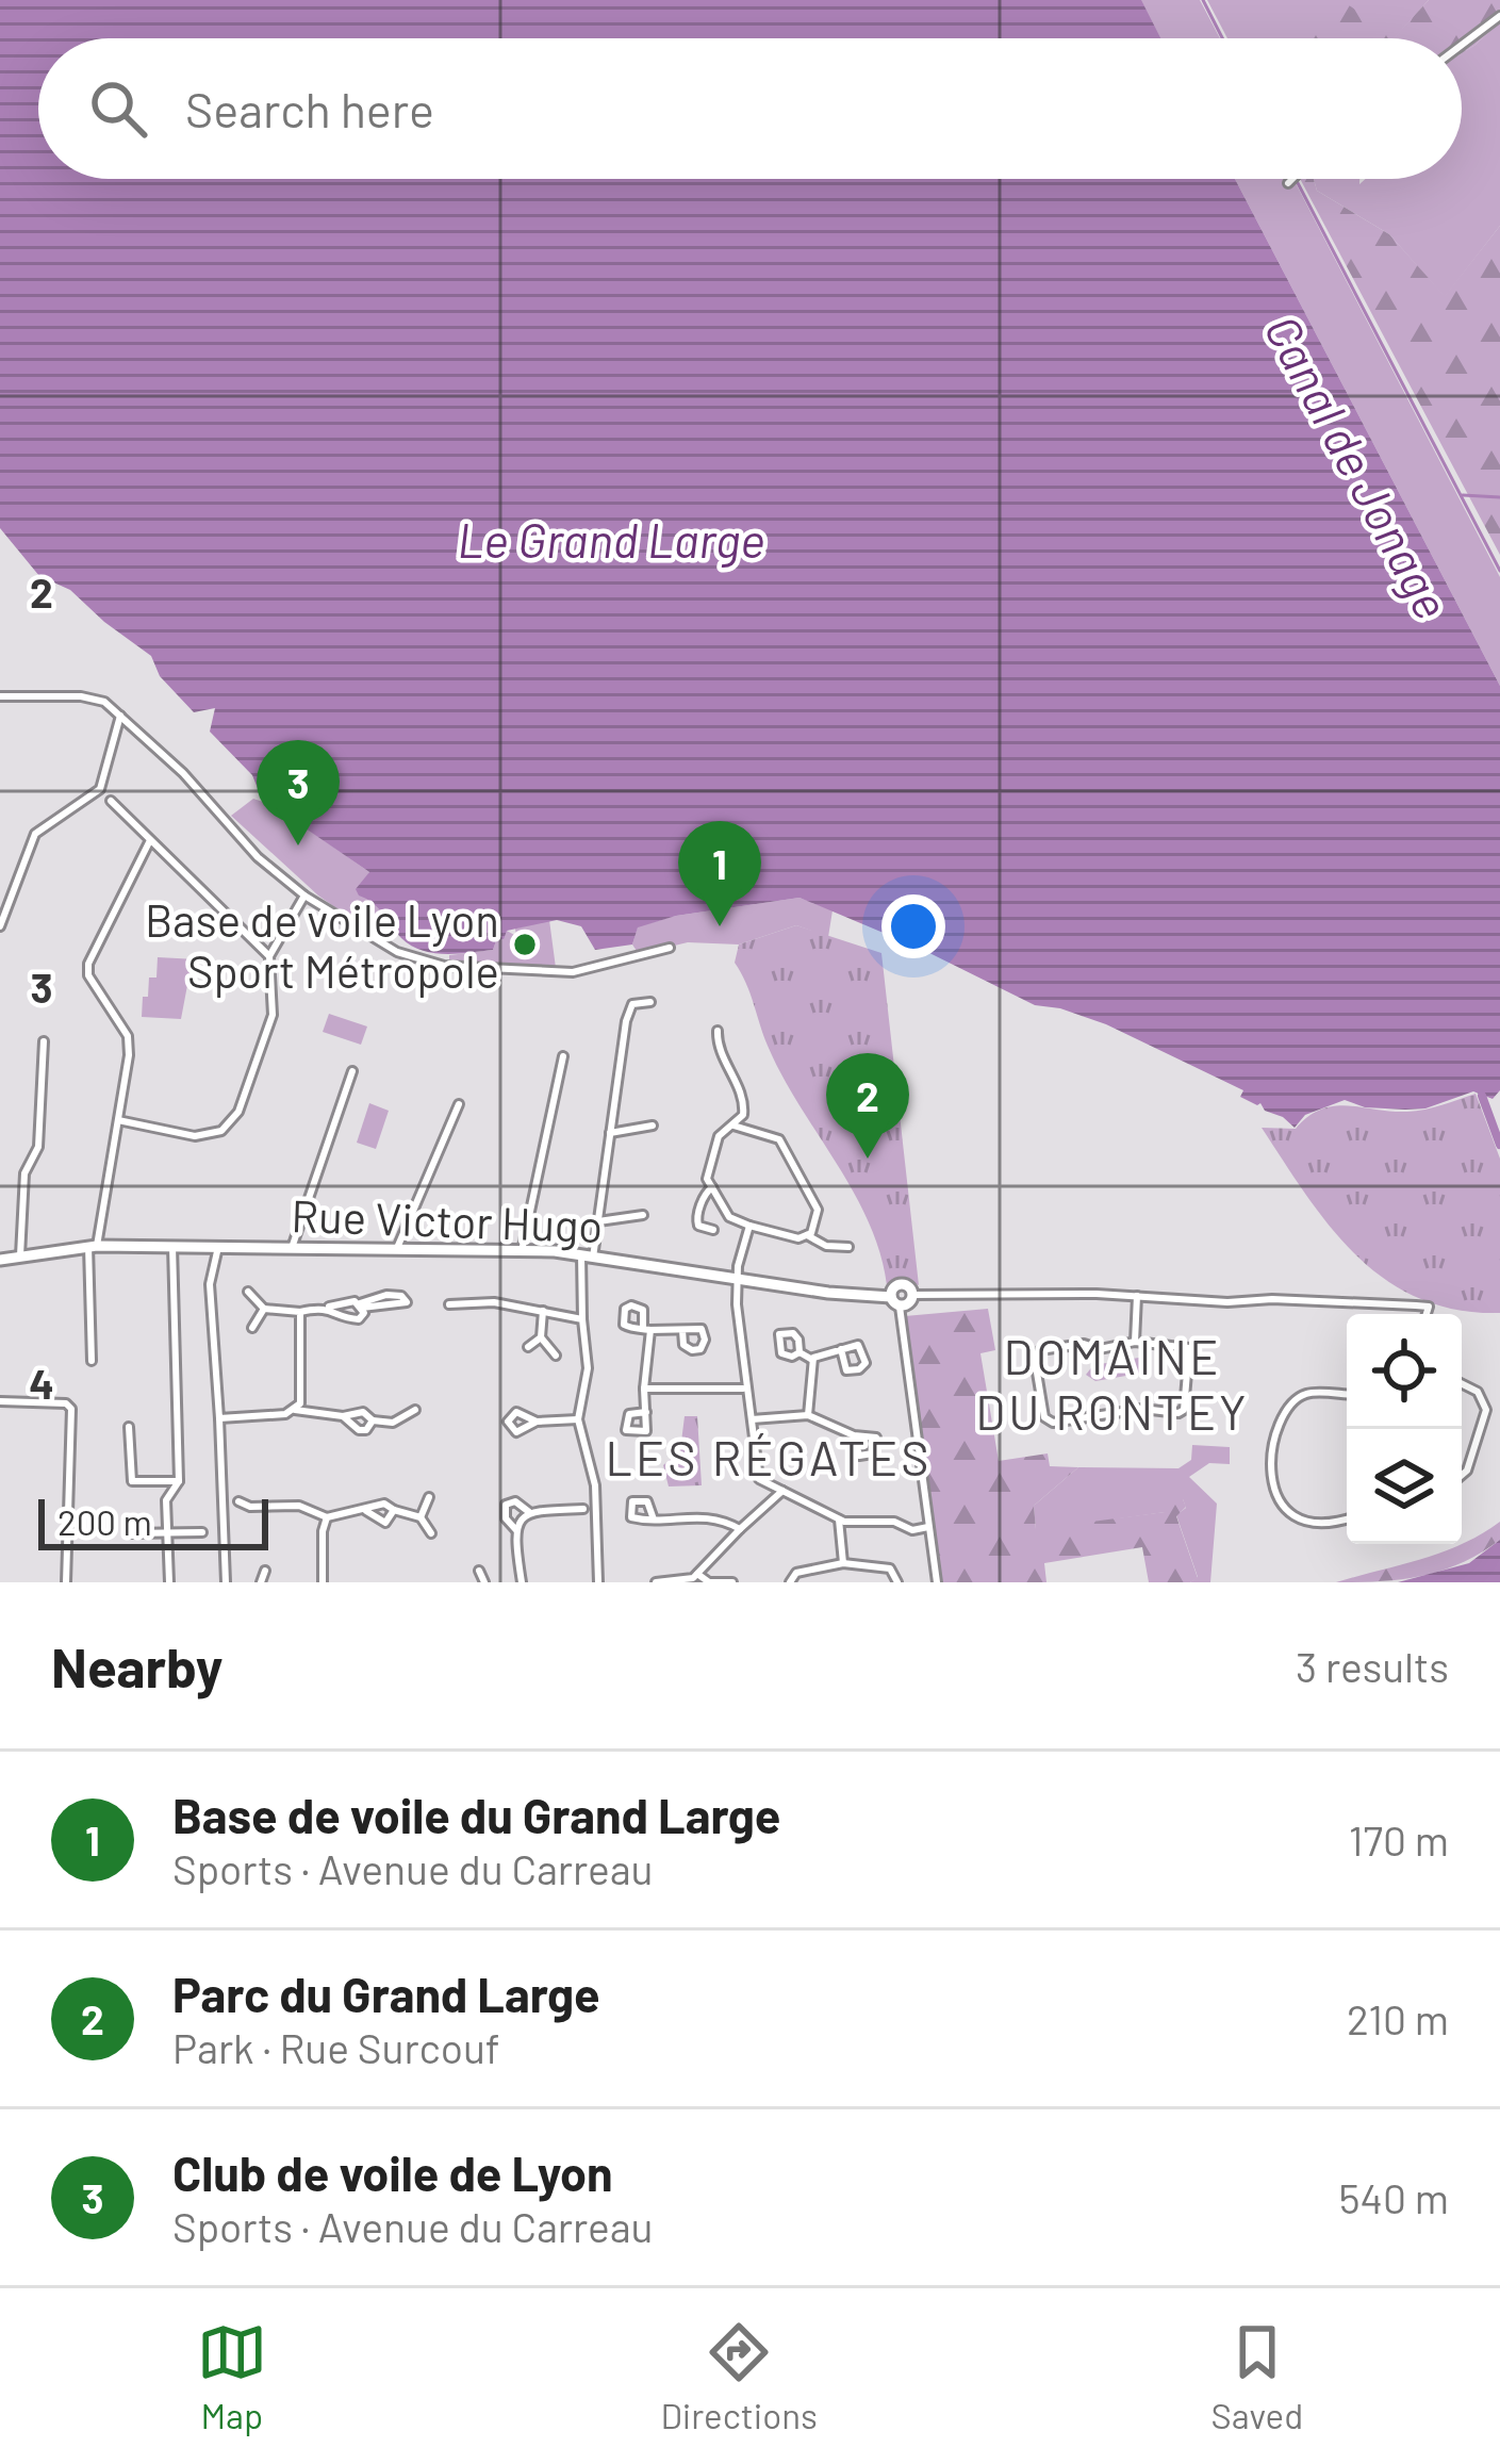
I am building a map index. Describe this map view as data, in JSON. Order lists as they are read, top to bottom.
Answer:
{
  "streets": {
    "street": ["Rue Victor Hugo"]
  },
  "districts": ["DOMAINE DU RONTEY", "LES RÉGATES"],
  "water": ["Canal de Jonage", "Le Grand Large"],
  "places": ["Base de voile Lyon Sport Métropole"],
  "scale_bar": "200 m",
  "page": {
    "search": "Search here",
    "pins": ["3", "1", "2"],
    "scale": "200 m",
    "heading": ["Nearby", "3 results"],
    "list": [
      {
        "mark": "1",
        "name": "Base de voile du Grand Large",
        "note": "Sports · Avenue du Carreau",
        "value": "170 m"
      },
      {
        "mark": "2",
        "name": "Parc du Grand Large",
        "note": "Park · Rue Surcouf",
        "value": "210 m"
      },
      {
        "mark": "3",
        "name": "Club de voile de Lyon",
        "note": "Sports · Avenue du Carreau",
        "value": "540 m"
      }
    ],
    "nav": ["Map", "Directions", "Saved"]
  },
  "grid": {
    "rows": ["2", "3", "4"]
  }
}
